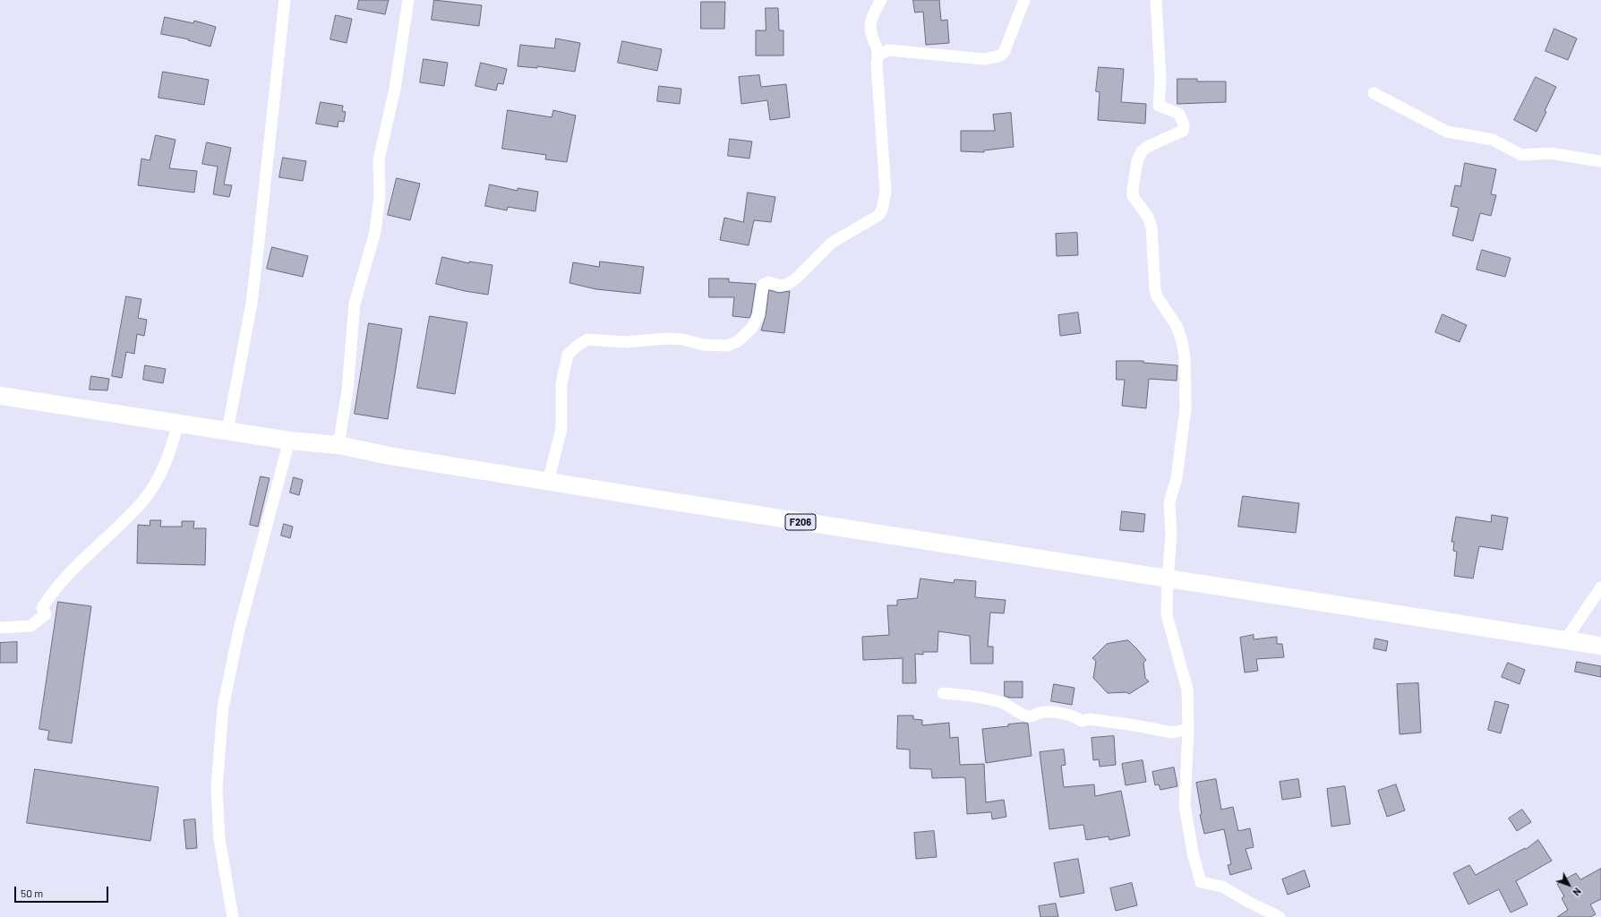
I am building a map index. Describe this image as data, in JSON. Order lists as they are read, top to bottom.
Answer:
{
  "streets": {
    "main road": ["F206"]
  },
  "scale_bar": "50 m",
  "north": "bottom right"
}
